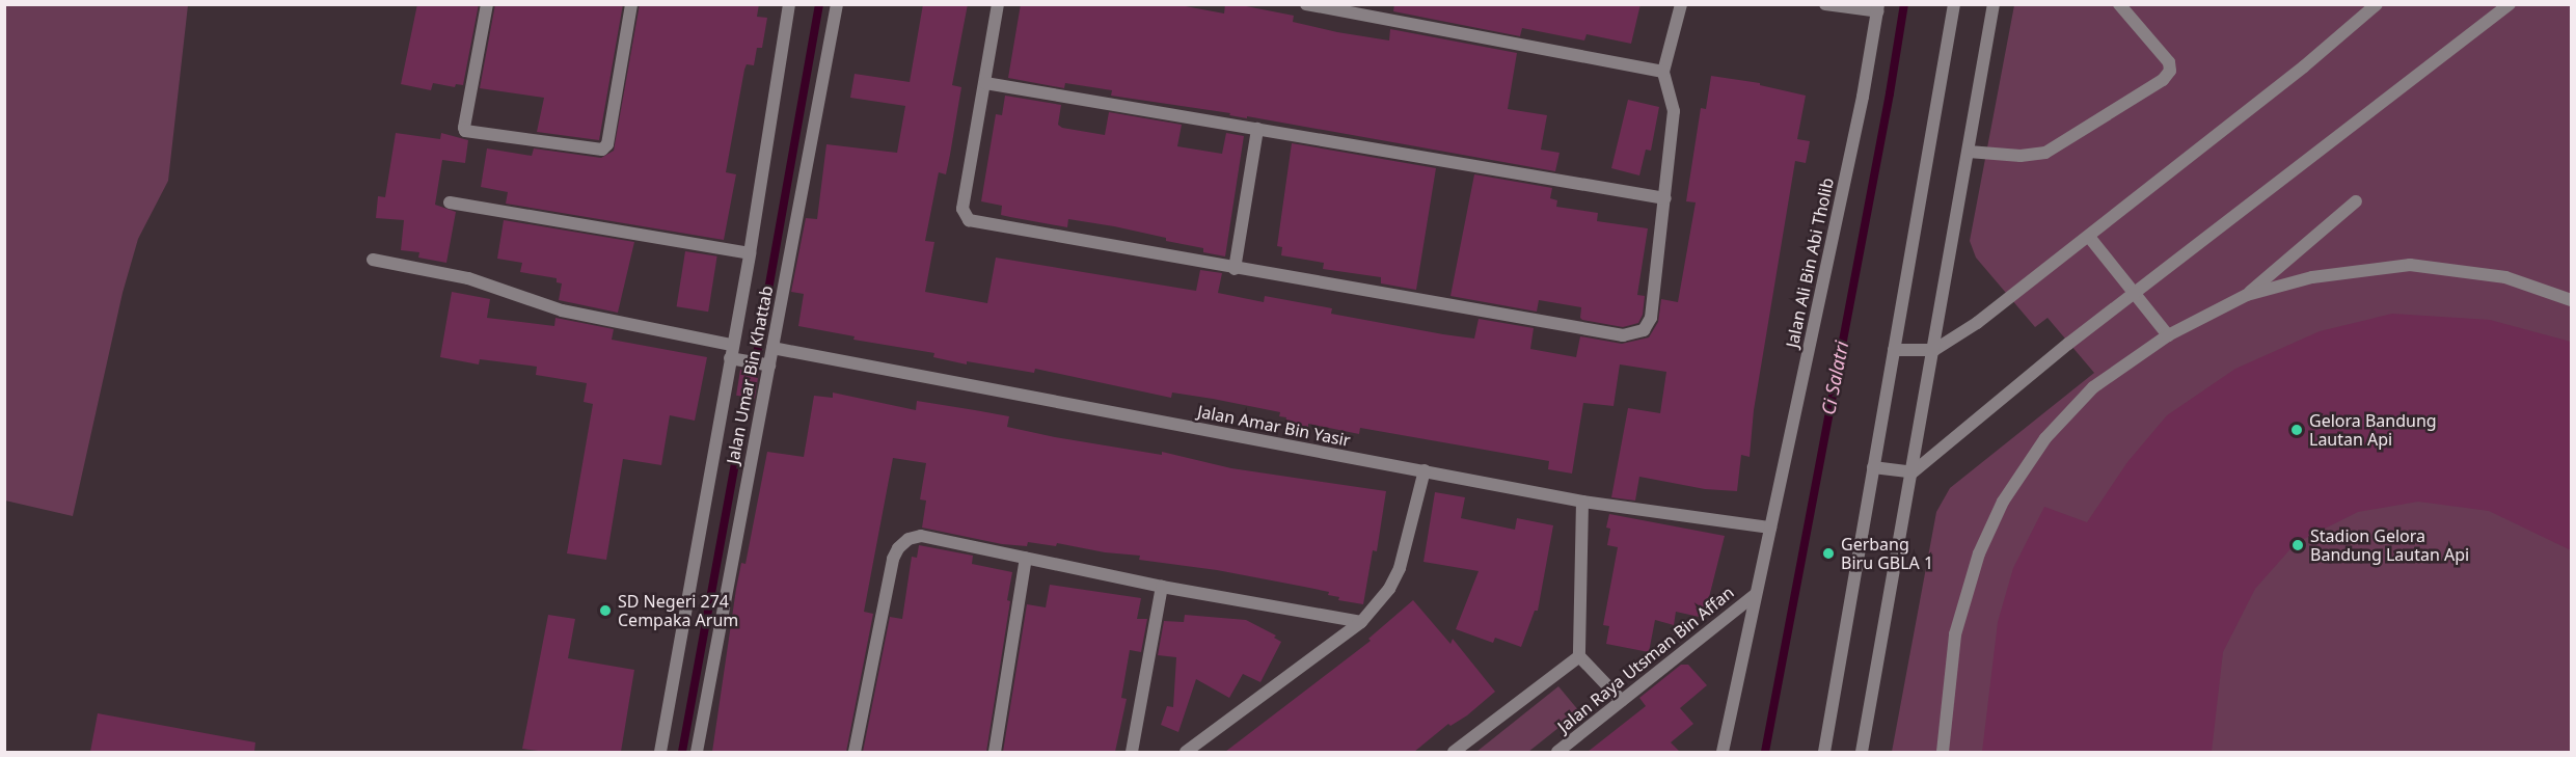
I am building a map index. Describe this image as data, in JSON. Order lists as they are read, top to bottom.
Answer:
{
  "streets": {
    "street": [
      "Jalan Ali Bin Abi Tholib",
      "Jalan Umar Bin Khattab",
      "Jalan Amar Bin Yasir",
      "Jalan Raya Utsman Bin Affan"
    ]
  },
  "crossings": [
    ["Jalan Ali Bin Abi Tholib", "Jalan Amar Bin Yasir"],
    ["Jalan Ali Bin Abi Tholib", "Jalan Raya Utsman Bin Affan"],
    ["Jalan Umar Bin Khattab", "Jalan Amar Bin Yasir"]
  ],
  "water": ["Ci Salatri"],
  "places": [
    "Gelora Bandung Lautan Api",
    "Stadion Gelora Bandung Lautan Api",
    "Gerbang Biru GBLA 1",
    "SD Negeri 274 Cempaka Arum"
  ]
}
